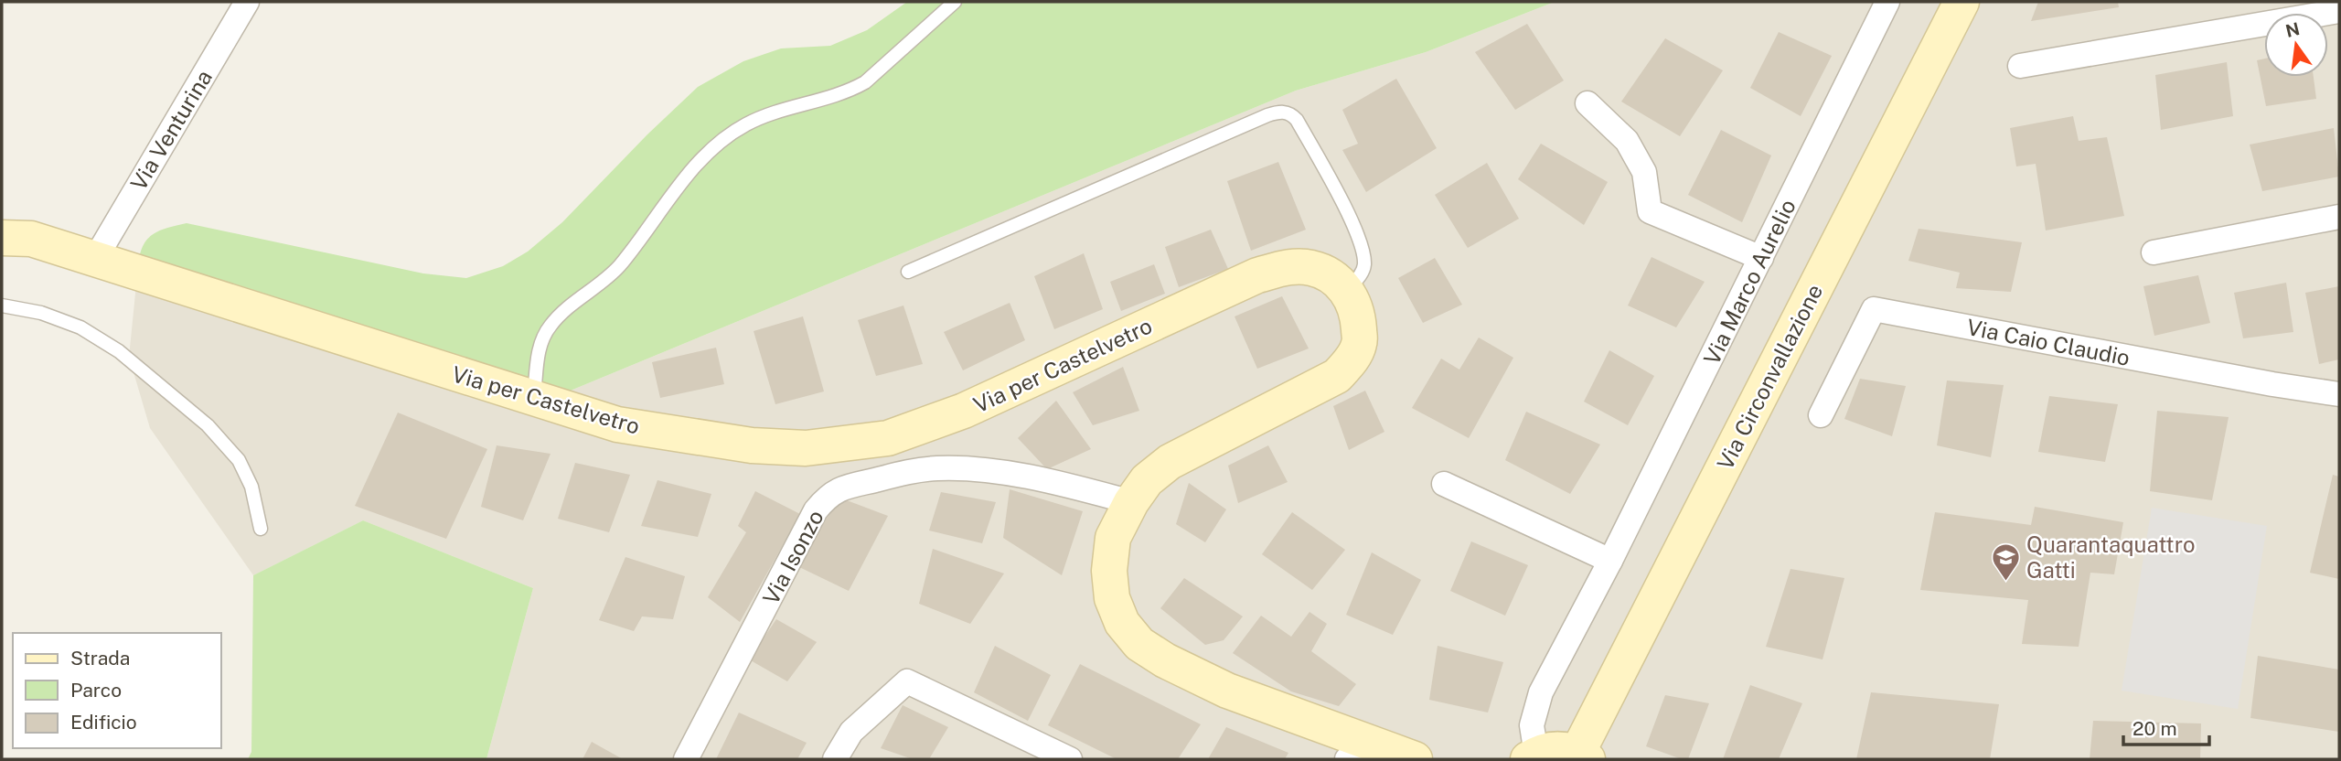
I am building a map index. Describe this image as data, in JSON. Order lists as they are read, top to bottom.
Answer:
{
  "streets": {
    "street": [
      "Via Venturina",
      "Via Marco Aurelio",
      "Via Caio Claudio",
      "Via per Castelvetro",
      "Via Circonvallazione",
      "Via Isonzo"
    ]
  },
  "crossings": [
    ["Via Venturina", "Via per Castelvetro"]
  ],
  "places": {
    "school or university": ["Quarantaquattro Gatti"]
  },
  "legend": ["Strada", "Parco", "Edificio"],
  "scale_bar": "20 m",
  "north": "top"
}
